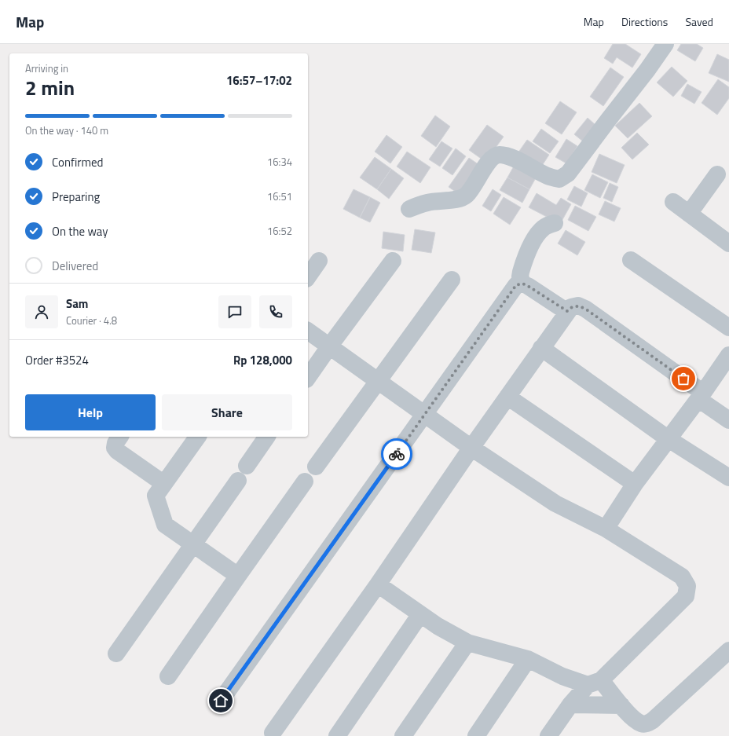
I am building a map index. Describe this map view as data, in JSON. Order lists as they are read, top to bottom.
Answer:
{
  "page": {
    "header": "Map",
    "nav": ["Map", "Directions", "Saved"],
    "heading": ["2 min", "Arriving in", "16:57–17:02"],
    "panel": [
      "Sam",
      "Courier · 4.8",
      "Order #3524",
      "Rp 128,000"
    ],
    "bar": "On the way · 140 m",
    "list": [
      ["Confirmed", "16:34"],
      ["Preparing", "16:51"],
      ["On the way", "16:52"],
      "Delivered"
    ],
    "buttons": ["Help", "Share"]
  }
}
